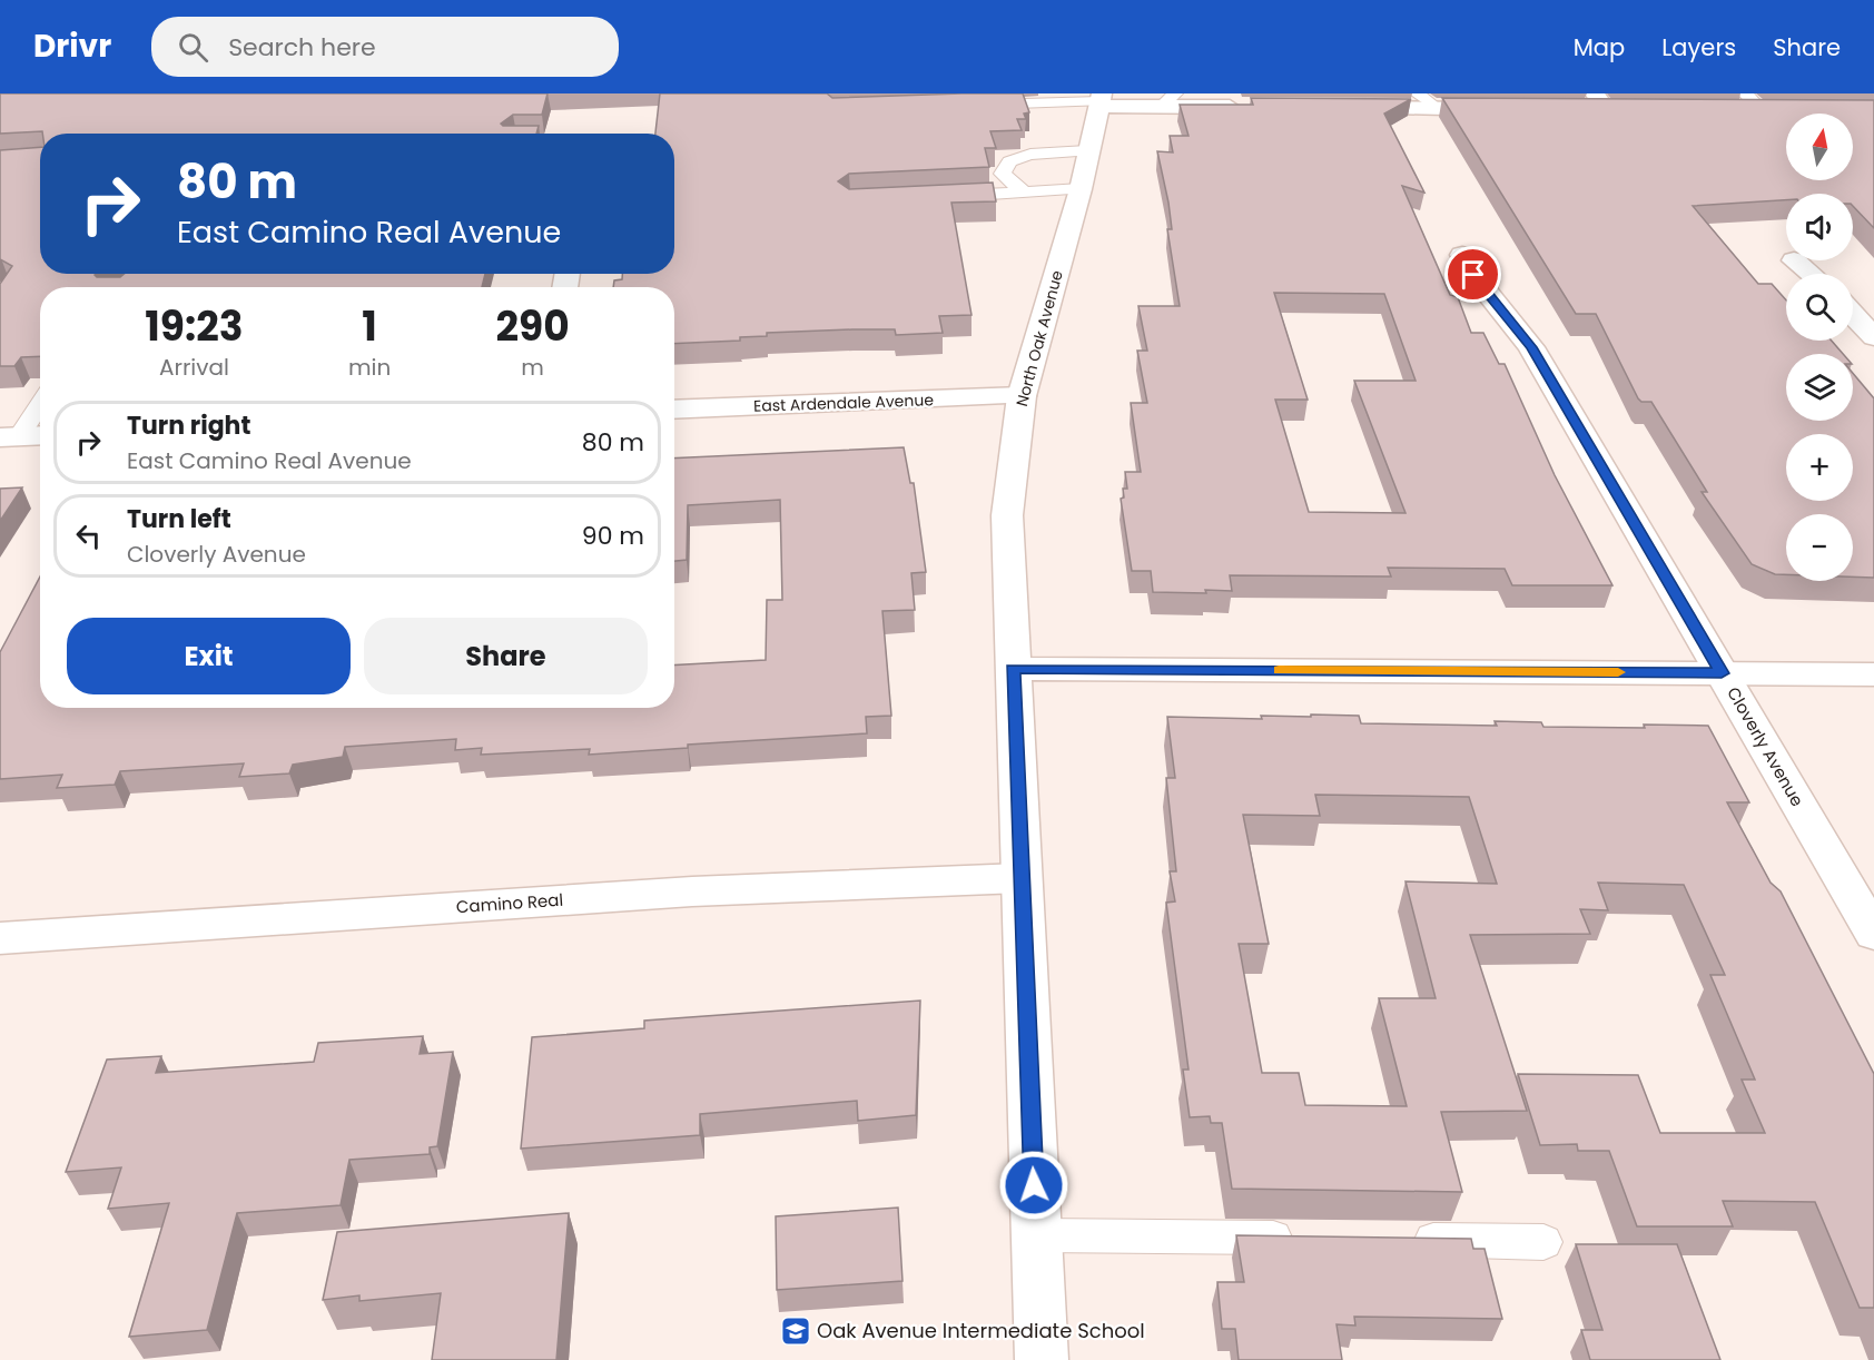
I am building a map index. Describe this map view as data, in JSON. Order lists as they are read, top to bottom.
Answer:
{
  "streets": {
    "street": [
      "North Oak Avenue",
      "East Ardendale Avenue",
      "Cloverly Avenue",
      "Camino Real"
    ]
  },
  "crossings": [
    ["North Oak Avenue", "East Ardendale Avenue"],
    ["North Oak Avenue", "Camino Real"]
  ],
  "places": {
    "school or university": ["Oak Avenue Intermediate School"]
  },
  "north": "top",
  "page": {
    "header": "Drivr",
    "search": "Search here",
    "nav": ["Map", "Layers", "Share"],
    "map_buttons": ["+", "−"],
    "turn": ["80 m", "East Camino Real Avenue"],
    "eta": [
      "19:23",
      "Arrival",
      "1",
      "min",
      "290",
      "m"
    ],
    "list": [
      {
        "name": "Turn right",
        "note": "East Camino Real Avenue",
        "value": "80 m"
      },
      {
        "name": "Turn left",
        "note": "Cloverly Avenue",
        "value": "90 m"
      }
    ],
    "buttons": ["Exit", "Share"]
  }
}
